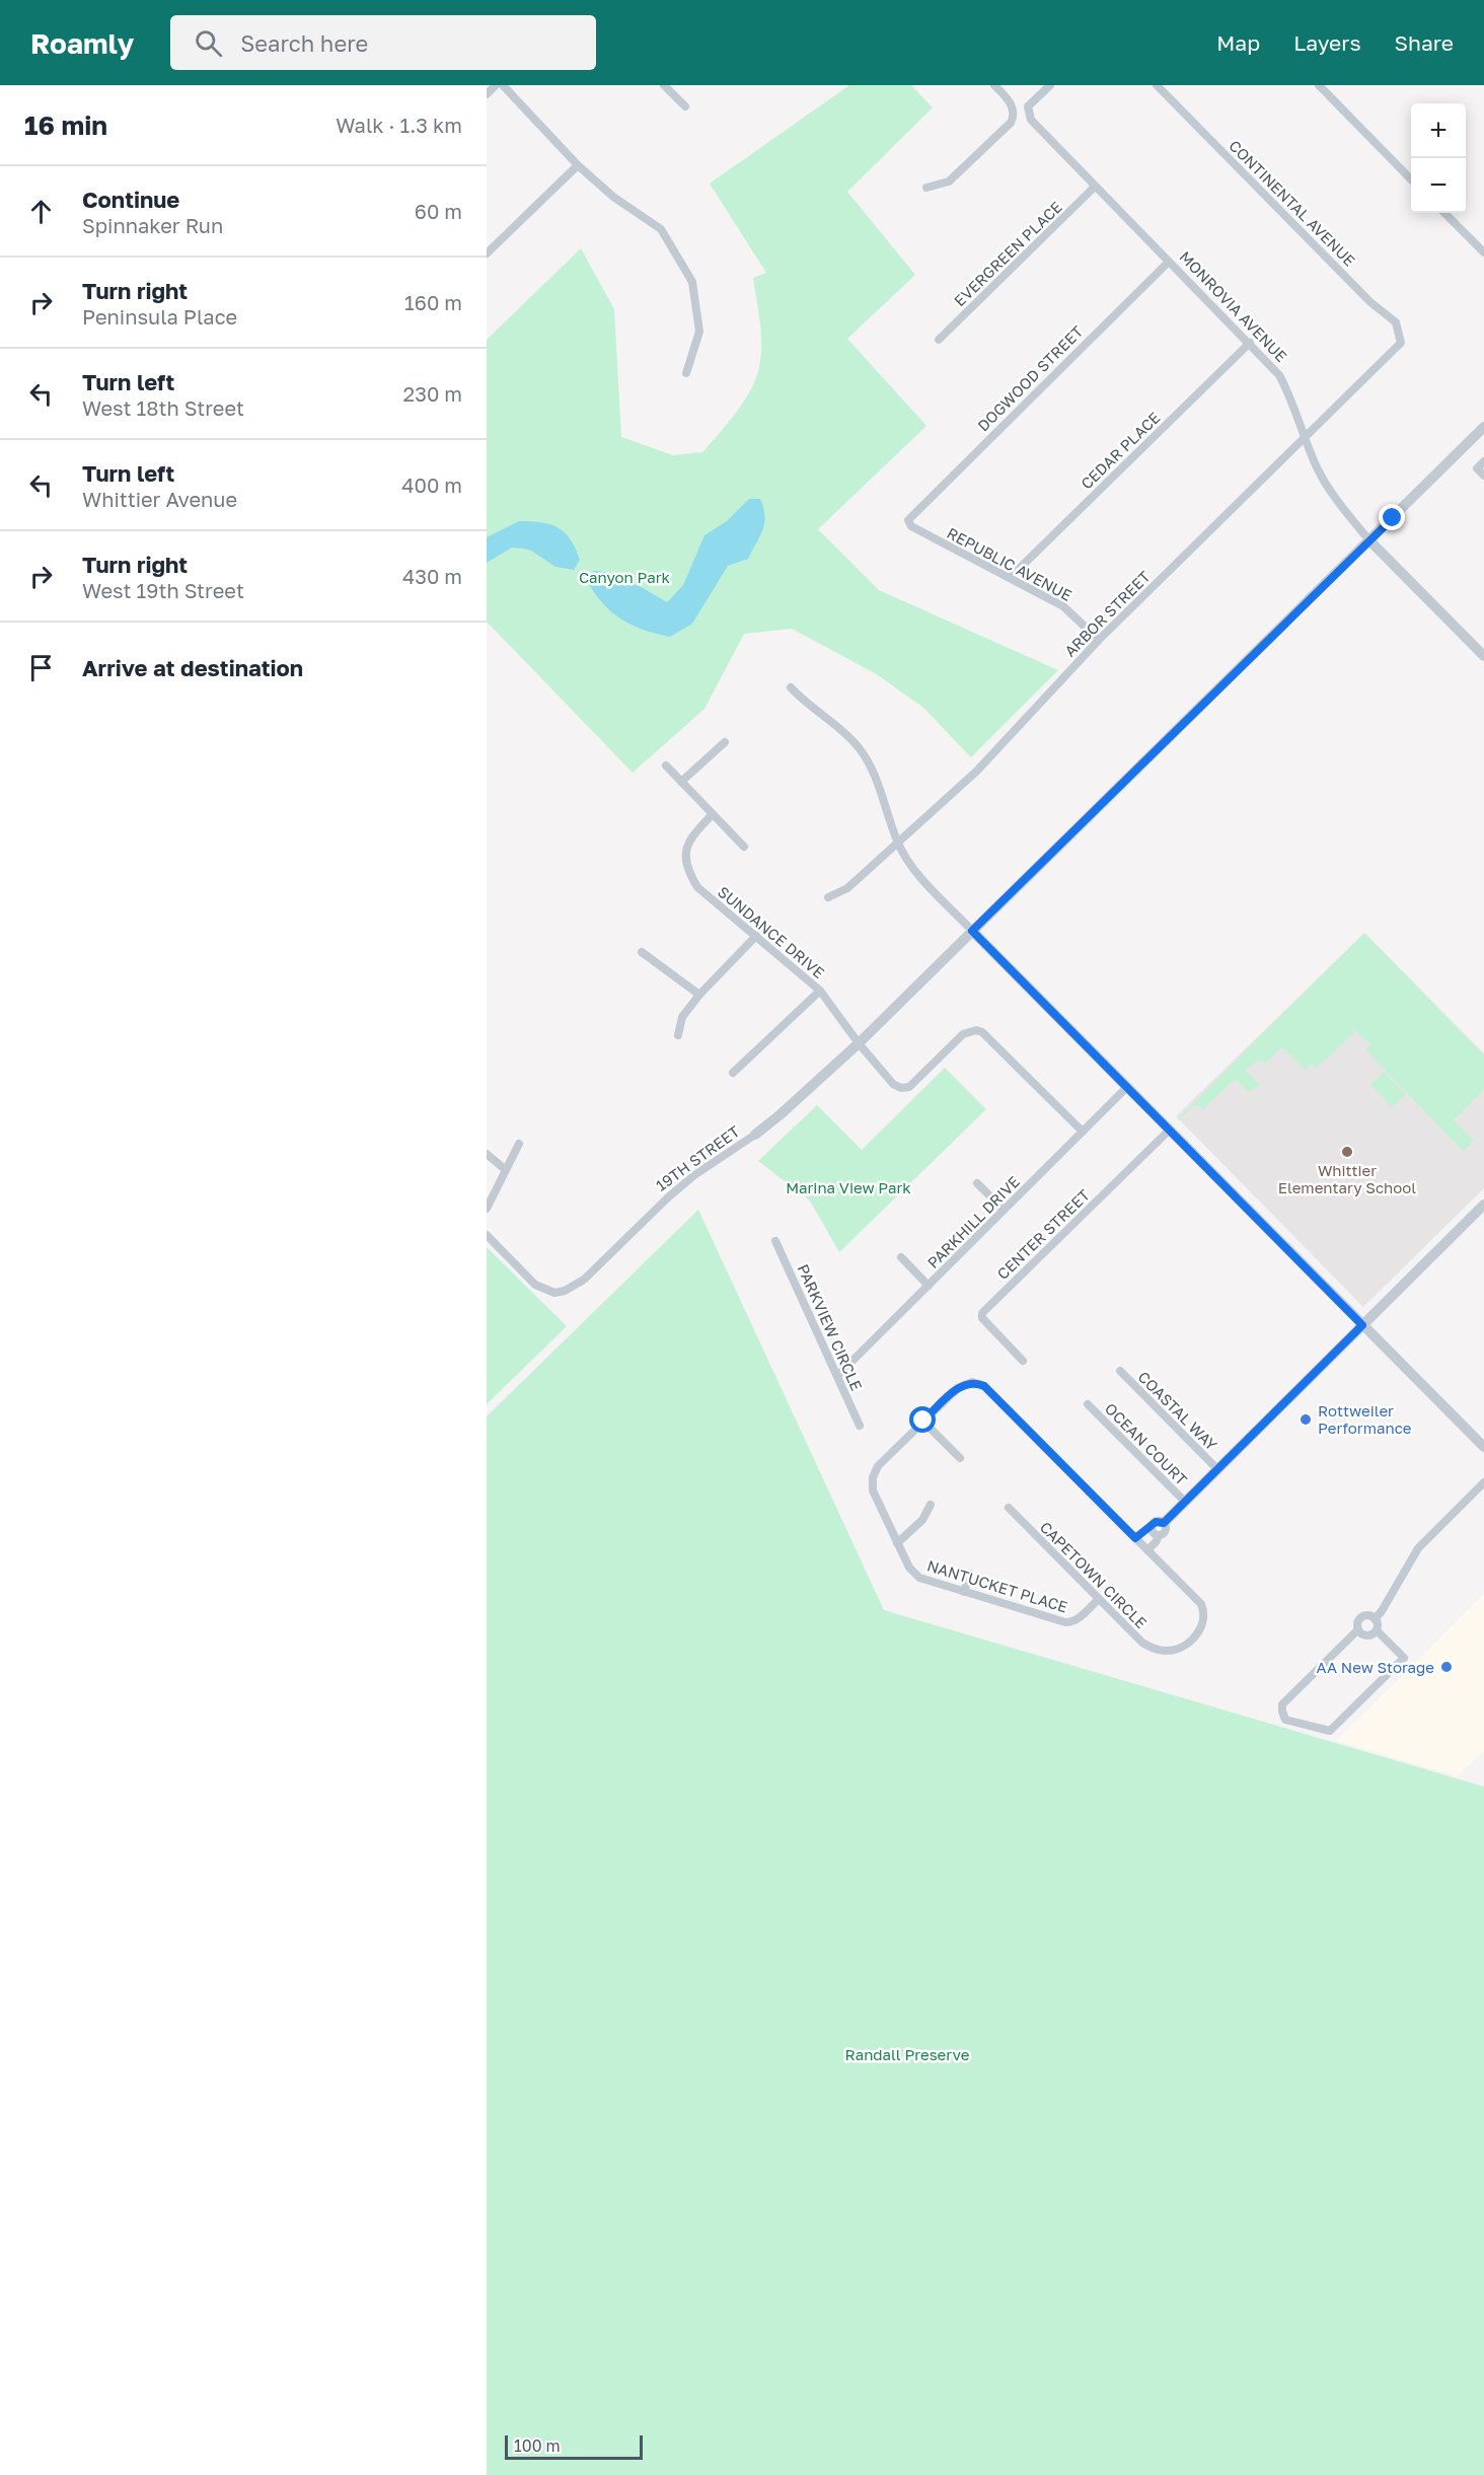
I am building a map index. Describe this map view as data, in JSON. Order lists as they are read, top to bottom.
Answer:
{
  "streets": {
    "street": [
      "CONTINENTAL AVENUE",
      "EVERGREEN PLACE",
      "MONROVIA AVENUE",
      "DOGWOOD STREET",
      "CEDAR PLACE",
      "REPUBLIC AVENUE",
      "ARBOR STREET",
      "SUNDANCE DRIVE",
      "19TH STREET",
      "PARKHILL DRIVE",
      "CENTER STREET",
      "PARKVIEW CIRCLE",
      "COASTAL WAY",
      "OCEAN COURT",
      "CAPETOWN CIRCLE",
      "NANTUCKET PLACE"
    ]
  },
  "crossings": [
    ["CONTINENTAL AVENUE", "ARBOR STREET"],
    ["EVERGREEN PLACE", "MONROVIA AVENUE"],
    ["MONROVIA AVENUE", "DOGWOOD STREET"],
    ["MONROVIA AVENUE", "CEDAR PLACE"],
    ["MONROVIA AVENUE", "ARBOR STREET"],
    ["MONROVIA AVENUE", "19TH STREET"],
    ["DOGWOOD STREET", "REPUBLIC AVENUE"],
    ["CEDAR PLACE", "REPUBLIC AVENUE"],
    ["REPUBLIC AVENUE", "ARBOR STREET"],
    ["SUNDANCE DRIVE", "19TH STREET"],
    ["SUNDANCE DRIVE", "PARKHILL DRIVE"],
    ["PARKHILL DRIVE", "PARKVIEW CIRCLE"],
    ["CAPETOWN CIRCLE", "NANTUCKET PLACE"]
  ],
  "parks": ["Canyon Park", "Marina View Park", "Randall Preserve"],
  "places": ["Whittier Elementary School", "Rottweiler Performance", "AA New Storage"],
  "scale_bar": "100 m",
  "page": {
    "header": "Roamly",
    "search": "Search here",
    "nav": ["Map", "Layers", "Share"],
    "heading": ["16 min", "Walk · 1.3 km"],
    "map_buttons": ["+", "−"],
    "list": [
      ["Continue", "Spinnaker Run", "60 m"],
      ["Turn right", "Peninsula Place", "160 m"],
      ["Turn left", "West 18th Street", "230 m"],
      ["Turn left", "Whittier Avenue", "400 m"],
      ["Turn right", "West 19th Street", "430 m"],
      "Arrive at destination"
    ],
    "scale": "100 m"
  }
}
